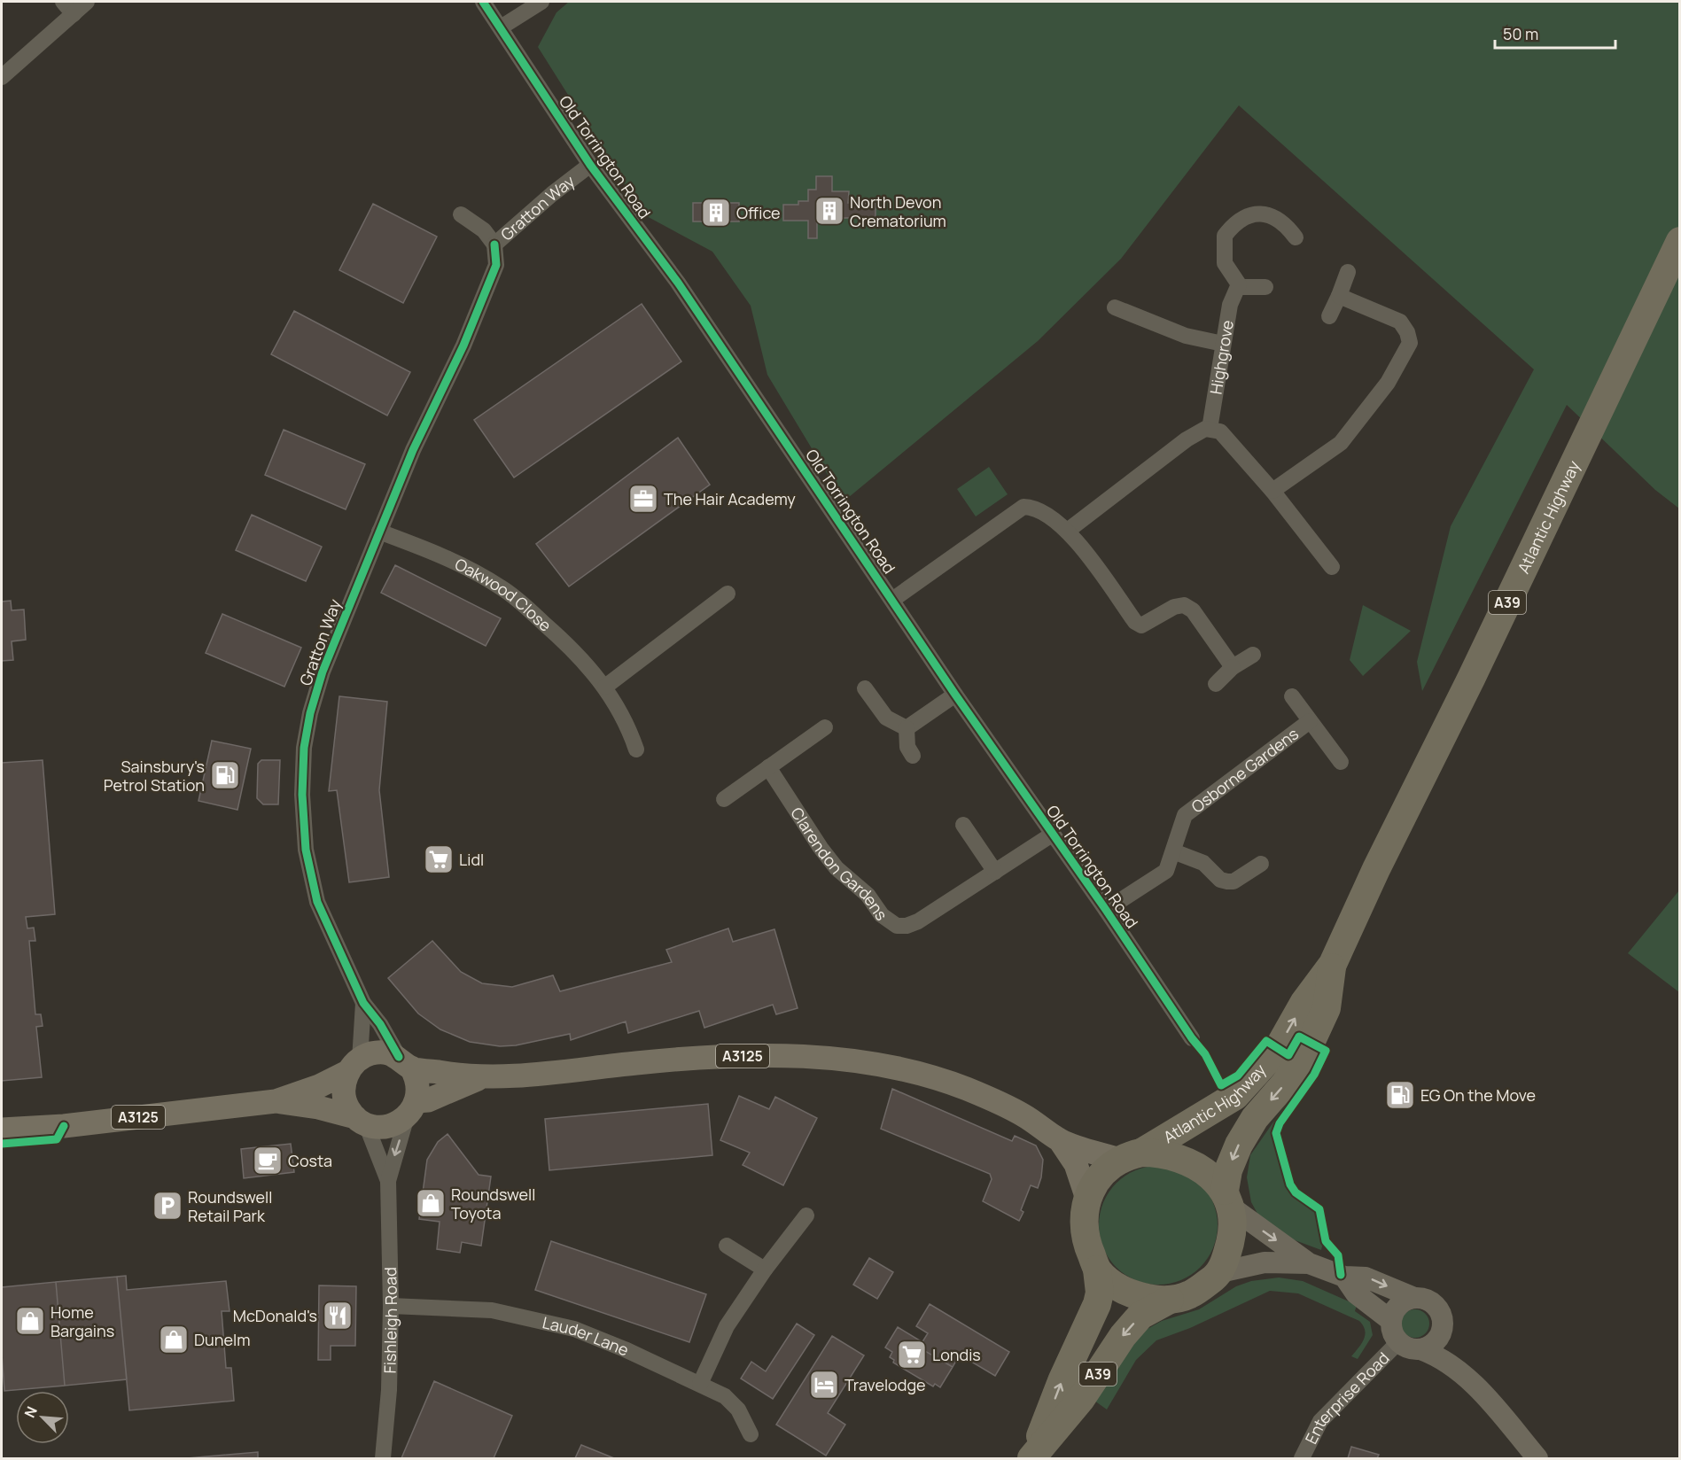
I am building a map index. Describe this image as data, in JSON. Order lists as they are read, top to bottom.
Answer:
{
  "streets": {
    "highway": ["Atlantic Highway", "A39"],
    "main road": ["A3125"],
    "street": [
      "Old Torrington Road",
      "Gratton Way",
      "Highgrove",
      "Oakwood Close",
      "Osborne Gardens",
      "Clarendon Gardens",
      "Fishleigh Road",
      "Lauder Lane",
      "Enterprise Road"
    ]
  },
  "crossings": [
    ["Old Torrington Road", "Gratton Way"],
    ["Old Torrington Road", "Osborne Gardens"],
    ["Old Torrington Road", "Clarendon Gardens"],
    ["Gratton Way", "Oakwood Close"],
    ["Gratton Way", "A3125"],
    ["Gratton Way", "Fishleigh Road"],
    ["Atlantic Highway", "A39"],
    ["Atlantic Highway", "A3125"],
    ["A39", "A3125"],
    ["A3125", "Fishleigh Road"],
    ["Fishleigh Road", "Lauder Lane"]
  ],
  "places": {
    "building": ["North Devon Crematorium", "Office"],
    "office": ["The Hair Academy"],
    "fuel station": ["Sainsbury's Petrol Station", "EG On the Move"],
    "supermarket": ["Lidl", "Londis"],
    "cafe": ["Costa"],
    "shop": ["Roundswell Toyota", "Home Bargains", "Dunelm"],
    "parking": ["Roundswell Retail Park"],
    "restaurant": ["McDonald's"],
    "hotel": ["Travelodge"]
  },
  "scale_bar": "50 m",
  "north": "top left"
}
